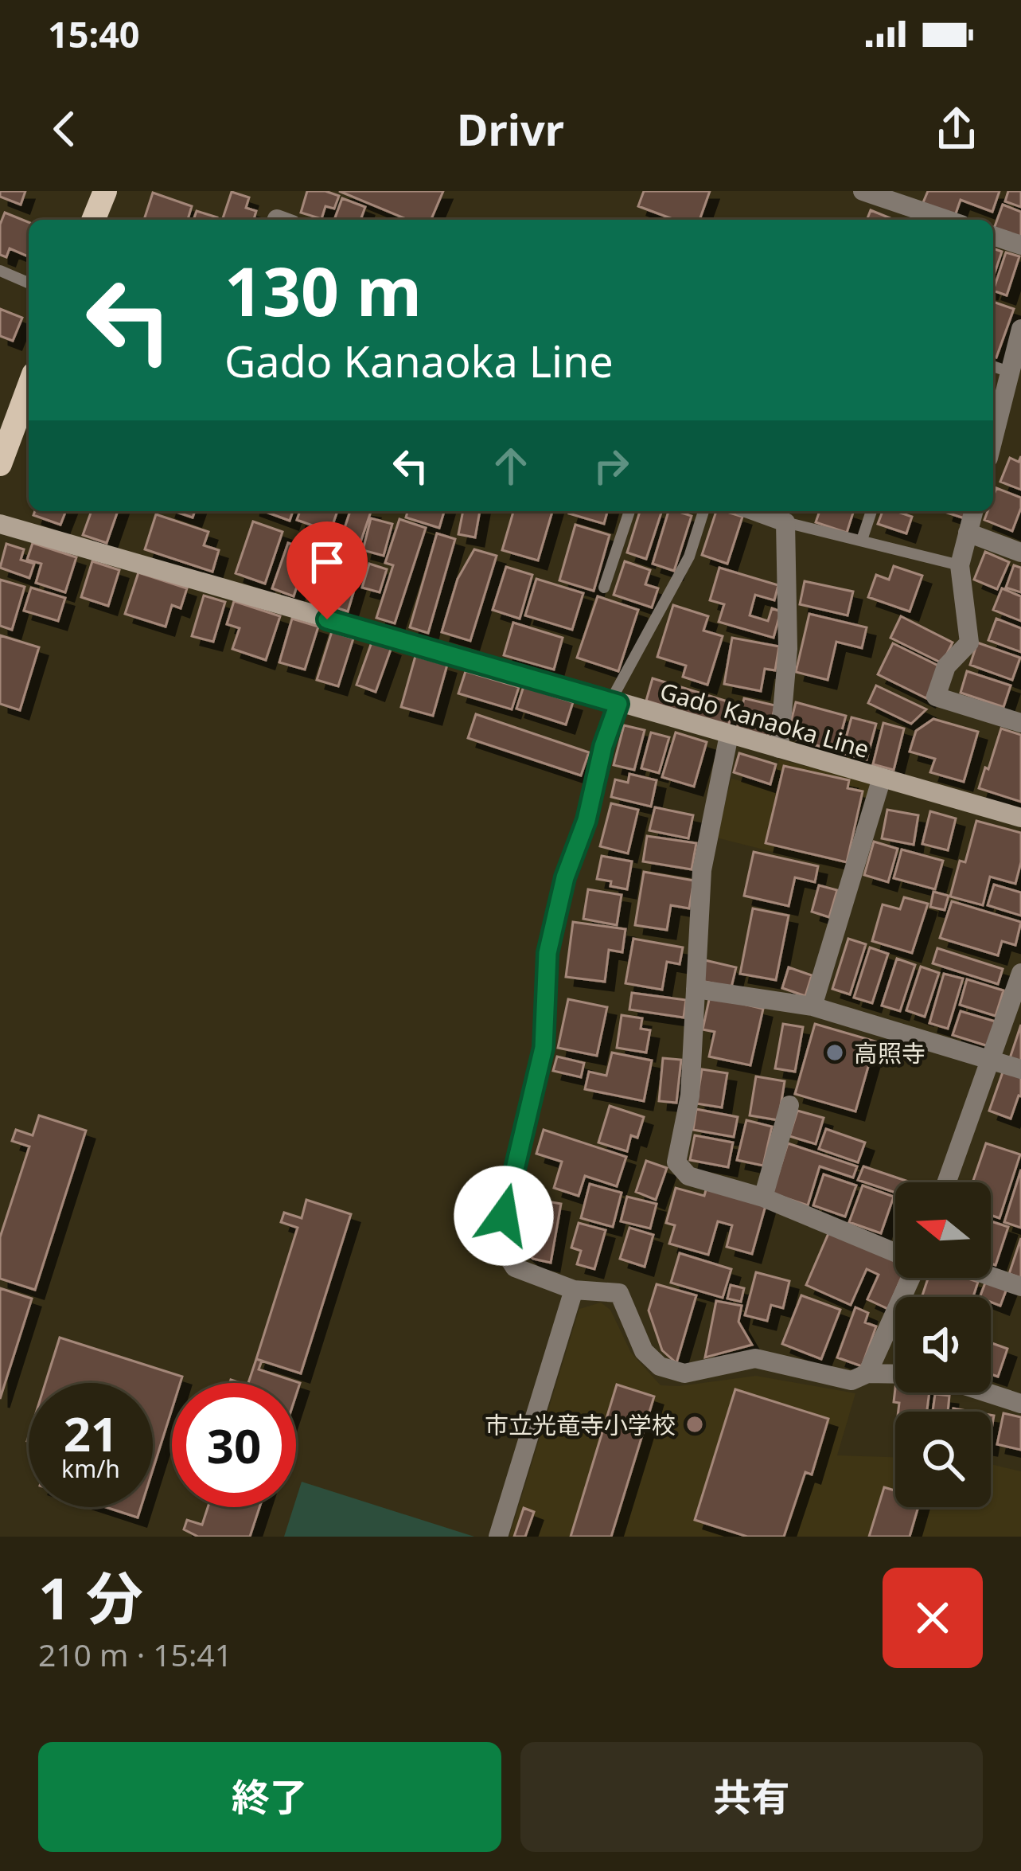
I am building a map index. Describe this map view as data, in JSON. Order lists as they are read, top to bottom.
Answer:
{
  "streets": {
    "main road": ["Gado Kanaoka Line"]
  },
  "places": ["高照寺", "市立光竜寺小学校"],
  "north": "left",
  "page": {
    "status": "15:40",
    "header": "Drivr",
    "turn": ["130 m", "Gado Kanaoka Line"],
    "speed": "21 km/h",
    "limit": "30",
    "heading": ["1 分", "210 m · 15:41"],
    "buttons": ["終了", "共有"]
  }
}
